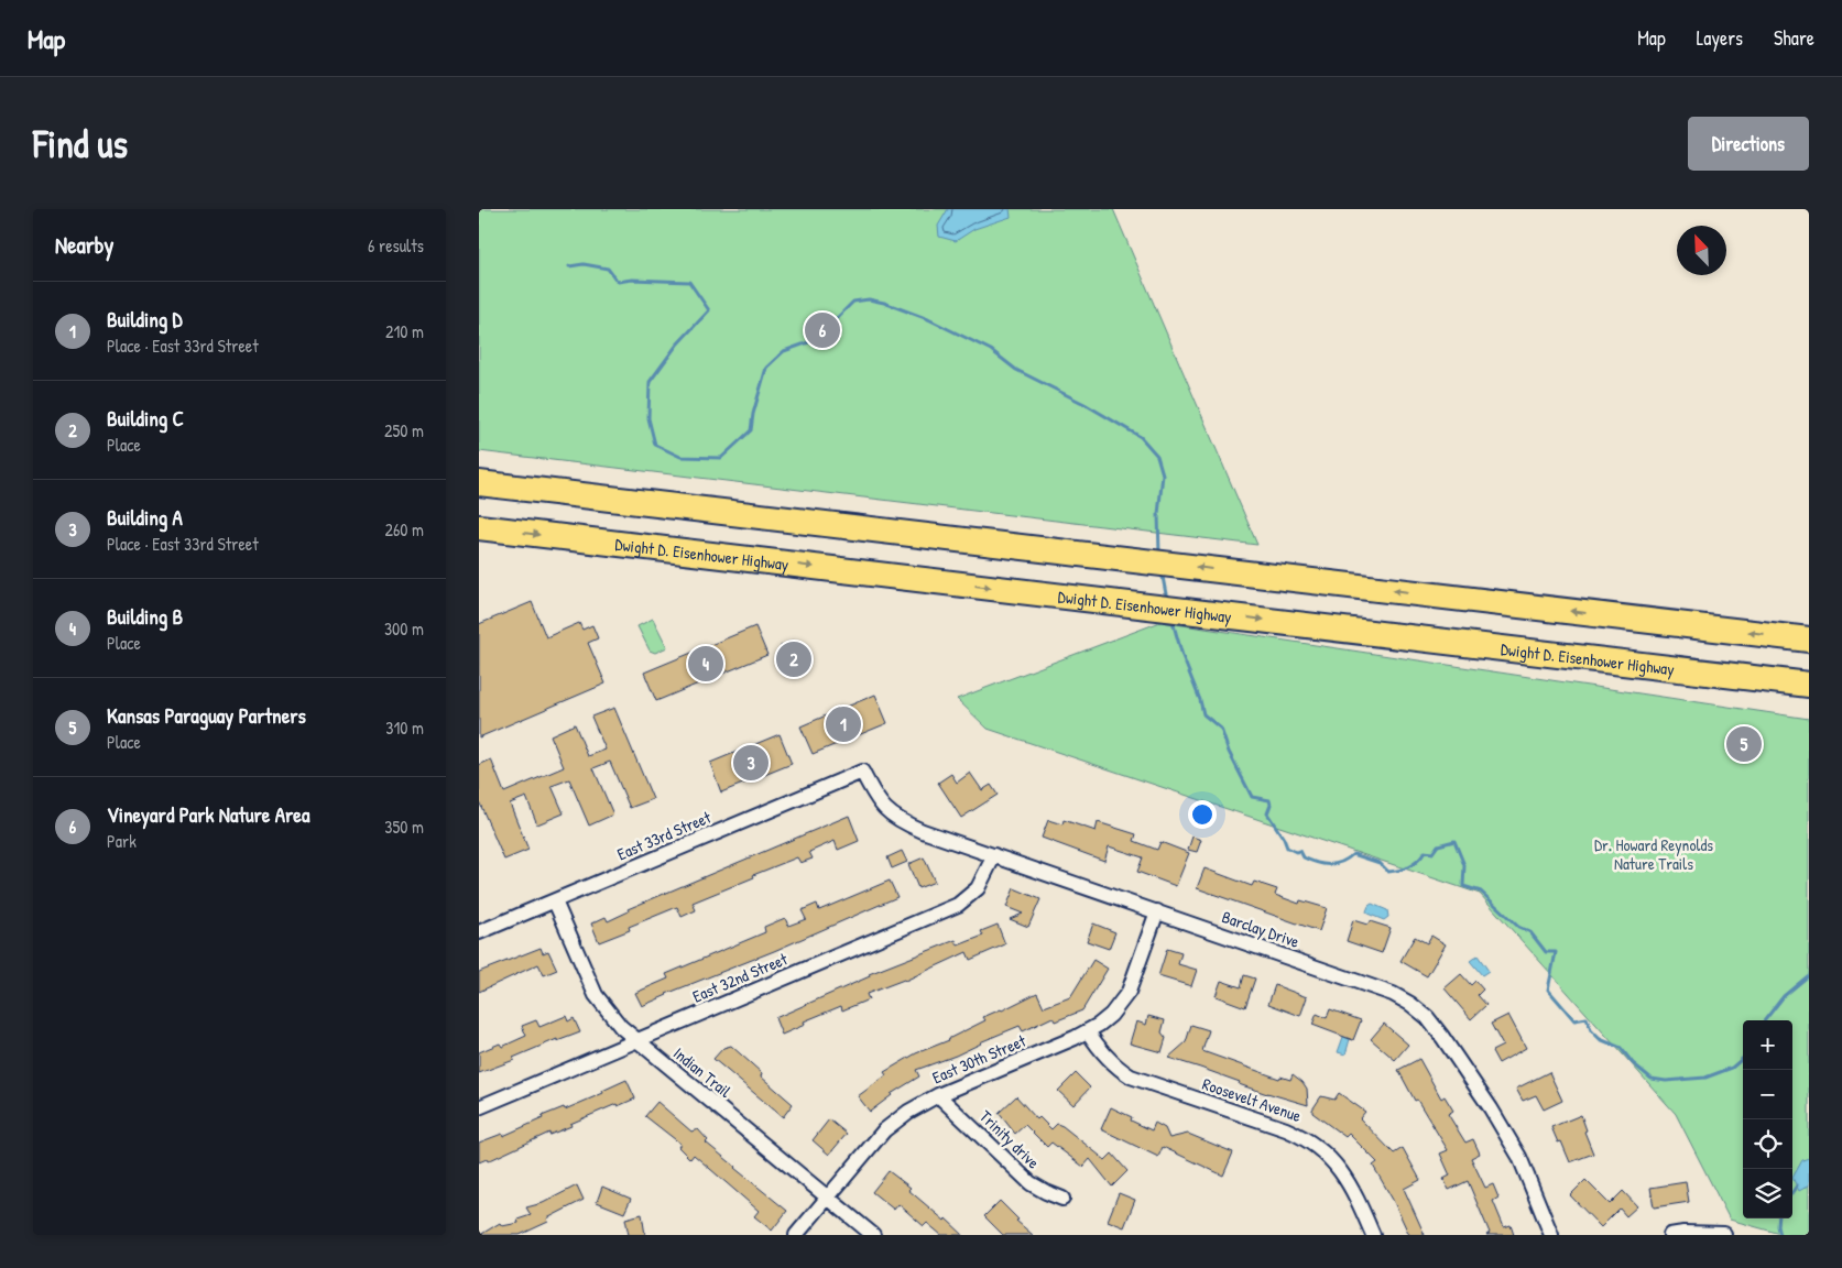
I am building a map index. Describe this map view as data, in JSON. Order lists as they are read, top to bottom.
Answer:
{
  "streets": {
    "highway": ["Dwight D. Eisenhower Highway"],
    "street": [
      "East 33rd Street",
      "Barclay Drive",
      "East 32nd Street",
      "East 30th Street",
      "Indian Trail",
      "Roosevelt Avenue",
      "Trinity drive"
    ]
  },
  "crossings": [
    ["East 33rd Street", "Barclay Drive"],
    ["East 33rd Street", "Indian Trail"],
    ["Barclay Drive", "East 32nd Street"],
    ["Barclay Drive", "East 30th Street"],
    ["East 32nd Street", "Indian Trail"],
    ["East 30th Street", "Indian Trail"],
    ["East 30th Street", "Roosevelt Avenue"],
    ["East 30th Street", "Trinity drive"]
  ],
  "parks": ["Dr. Howard Reynolds Nature Trails"],
  "north": "top left",
  "page": {
    "header": "Map",
    "nav": ["Map", "Layers", "Share"],
    "buttons": "Directions",
    "title": "Find us",
    "heading": ["Nearby", "6 results"],
    "list": [
      {
        "mark": "1",
        "name": "Building D",
        "note": "Place · East 33rd Street",
        "value": "210 m"
      },
      {
        "mark": "2",
        "name": "Building C",
        "note": "Place",
        "value": "250 m"
      },
      {
        "mark": "3",
        "name": "Building A",
        "note": "Place · East 33rd Street",
        "value": "260 m"
      },
      {
        "mark": "4",
        "name": "Building B",
        "note": "Place",
        "value": "300 m"
      },
      {
        "mark": "5",
        "name": "Kansas Paraguay Partners",
        "note": "Place",
        "value": "310 m"
      },
      {
        "mark": "6",
        "name": "Vineyard Park Nature Area",
        "note": "Park",
        "value": "350 m"
      }
    ],
    "pins": [
      "6",
      "2",
      "4",
      "1",
      "5",
      "3"
    ],
    "map_buttons": ["+", "−"]
  }
}
